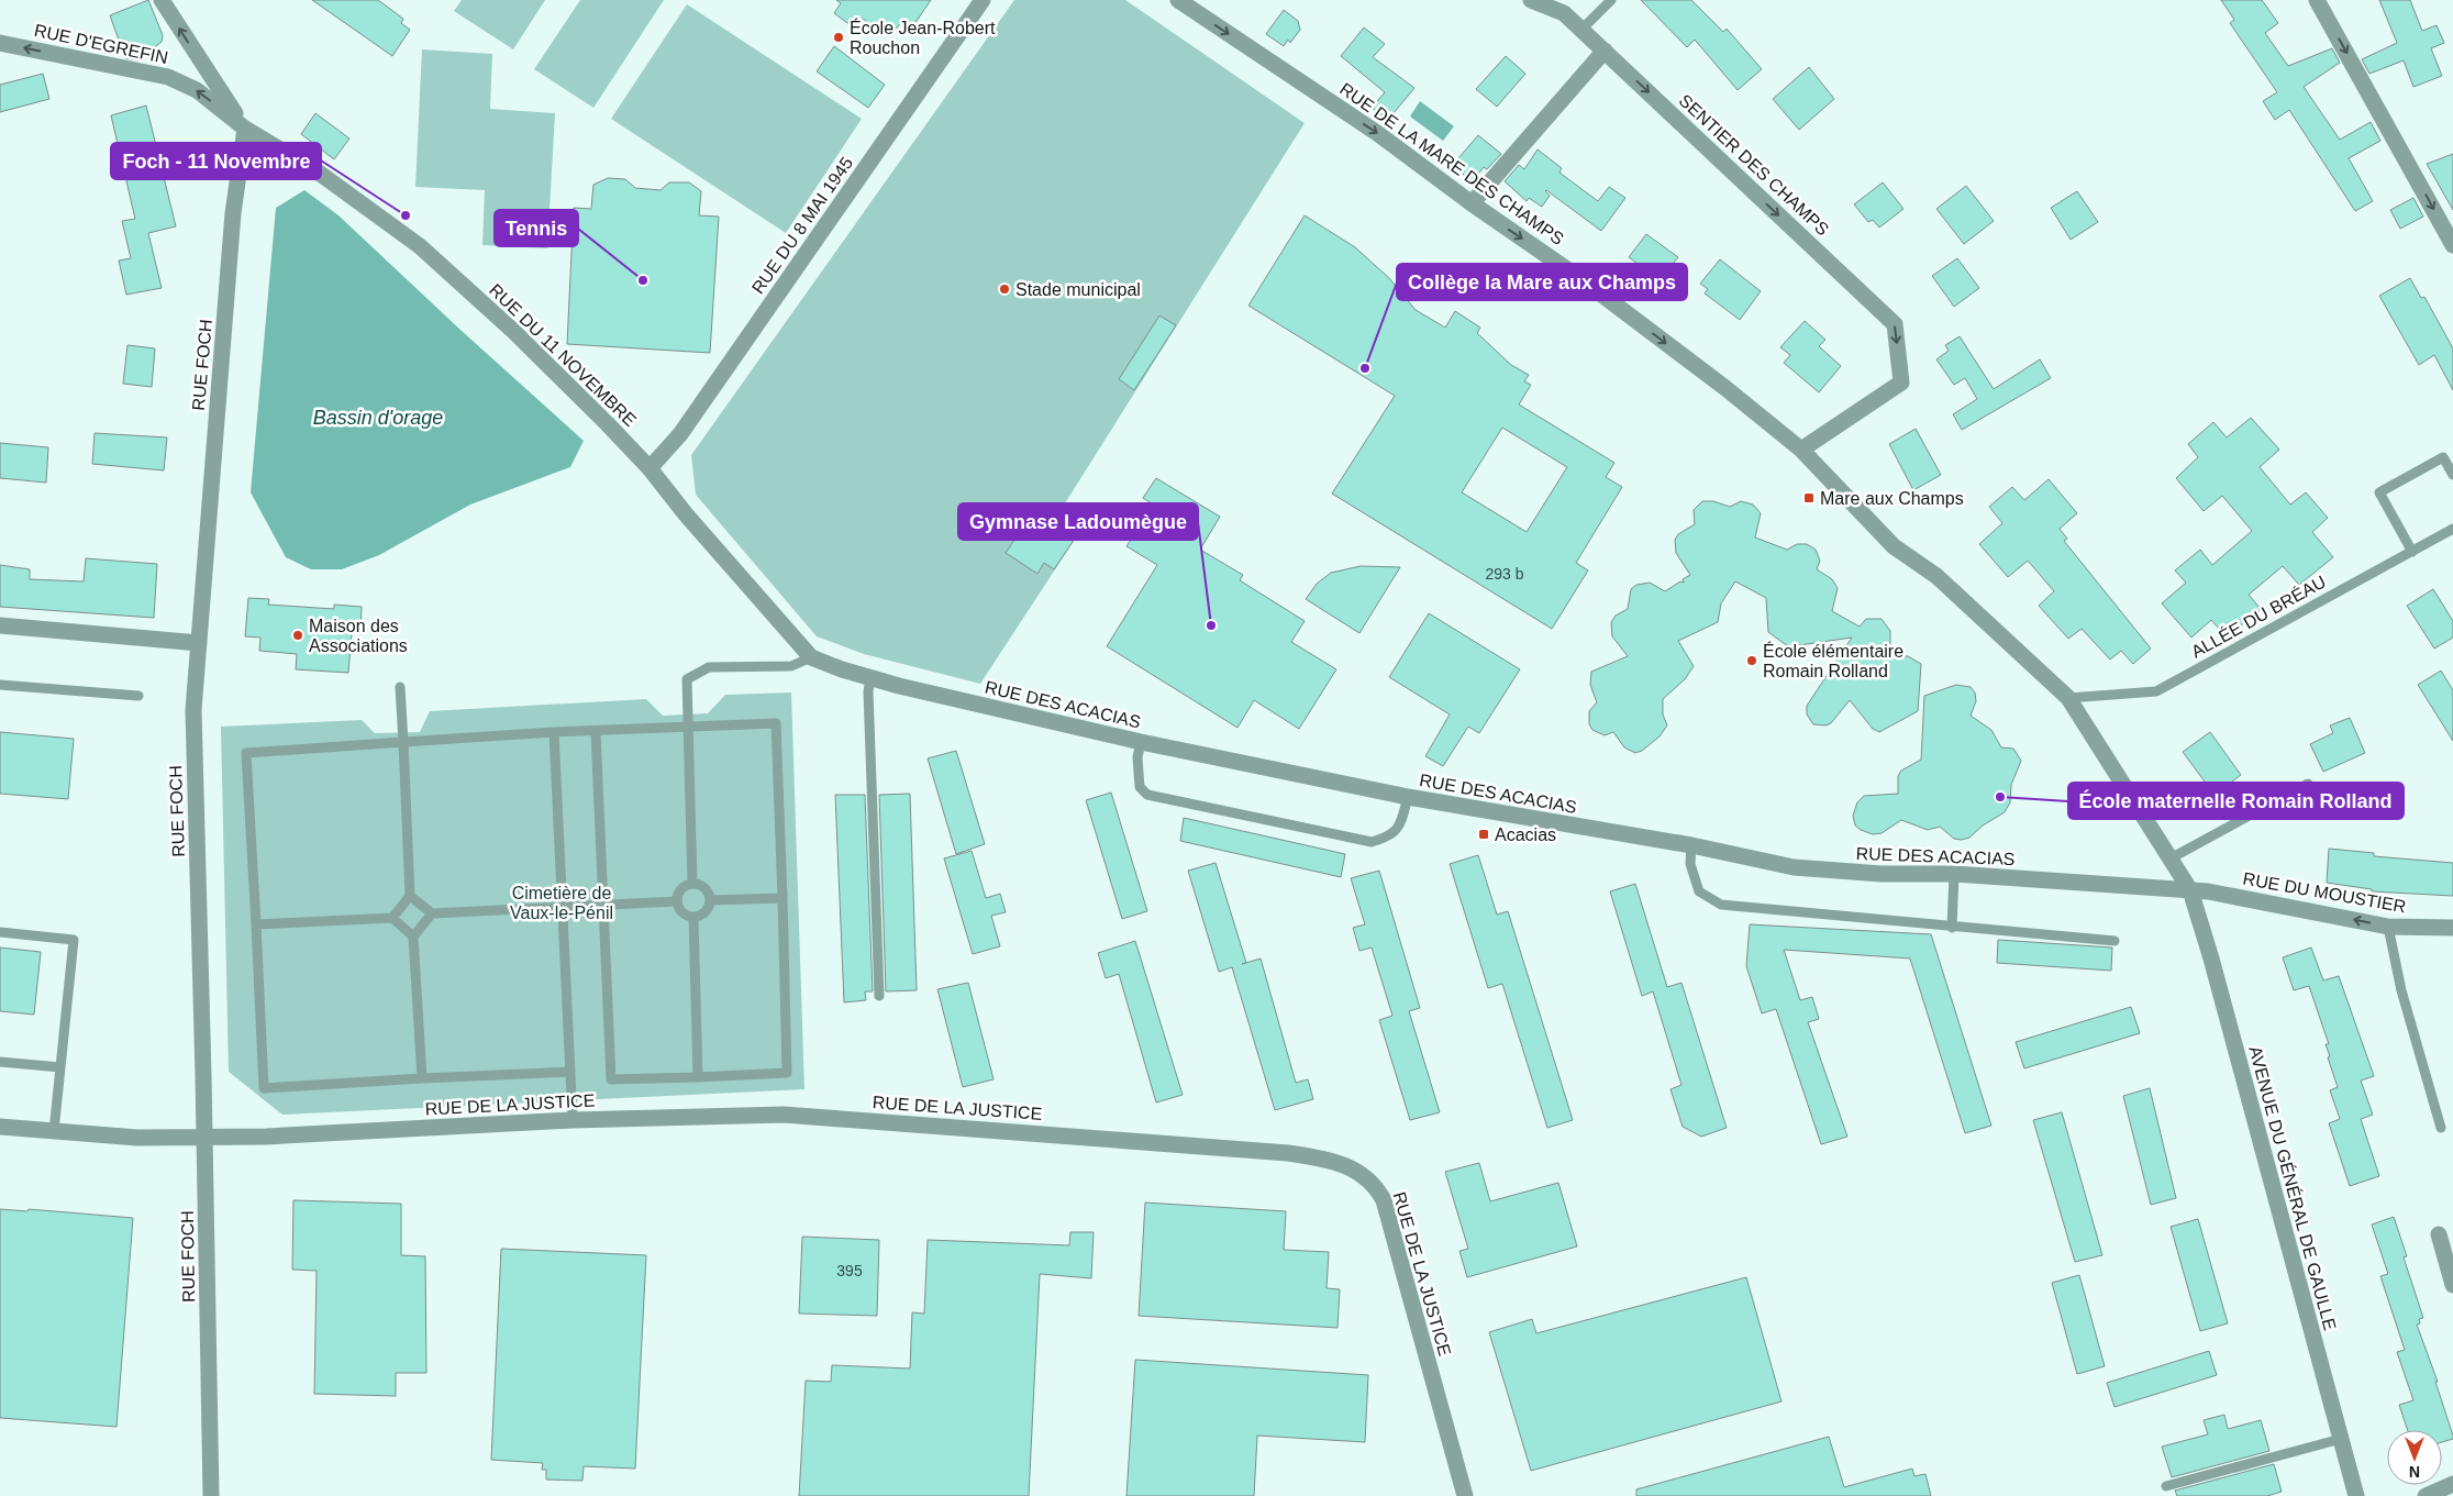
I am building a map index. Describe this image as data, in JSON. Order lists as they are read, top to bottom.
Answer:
{
  "streets": {
    "street": [
      "RUE D'EGREFIN",
      "RUE DE LA MARE DES CHAMPS",
      "SENTIER DES CHAMPS",
      "RUE DU 8 MAI 1945",
      "RUE DU 11 NOVEMBRE",
      "RUE FOCH",
      "RUE DES ACACIAS",
      "RUE DU MOUSTIER",
      "RUE DE LA JUSTICE",
      "AVENUE DU GÉNÉRAL DE GAULLE"
    ],
    "lane": ["ALLÉE DU BRÉAU"]
  },
  "crossings": [
    ["RUE D'EGREFIN", "RUE DU 11 NOVEMBRE"],
    ["RUE D'EGREFIN", "RUE FOCH"],
    ["RUE DE LA MARE DES CHAMPS", "SENTIER DES CHAMPS"],
    ["RUE DE LA MARE DES CHAMPS", "ALLÉE DU BRÉAU"],
    ["RUE DE LA MARE DES CHAMPS", "RUE DES ACACIAS"],
    ["RUE DE LA MARE DES CHAMPS", "RUE DU MOUSTIER"],
    ["RUE DE LA MARE DES CHAMPS", "AVENUE DU GÉNÉRAL DE GAULLE"],
    ["RUE DU 8 MAI 1945", "RUE DU 11 NOVEMBRE"],
    ["RUE DU 11 NOVEMBRE", "RUE FOCH"],
    ["RUE DU 11 NOVEMBRE", "RUE DES ACACIAS"],
    ["RUE FOCH", "RUE DE LA JUSTICE"],
    ["RUE DES ACACIAS", "RUE DU MOUSTIER"],
    ["RUE DES ACACIAS", "AVENUE DU GÉNÉRAL DE GAULLE"],
    ["RUE DU MOUSTIER", "AVENUE DU GÉNÉRAL DE GAULLE"]
  ],
  "one_way": ["RUE D'EGREFIN", "RUE DE LA MARE DES CHAMPS", "RUE DU MOUSTIER"],
  "water": ["Bassin d'orage"],
  "parks": ["Cimetière de Vaux-le-Pénil"],
  "places": {
    "other": [
      "École Jean-Robert Rouchon",
      "Foch - 11 Novembre",
      "Tennis",
      "Stade municipal",
      "Collège la Mare aux Champs",
      "Gymnase Ladoumègue",
      "Maison des Associations",
      "École élémentaire Romain Rolland",
      "École maternelle Romain Rolland"
    ],
    "transit": ["Mare aux Champs", "Acacias"]
  },
  "house_numbers": ["293 b", "395"],
  "north": "bottom"
}
